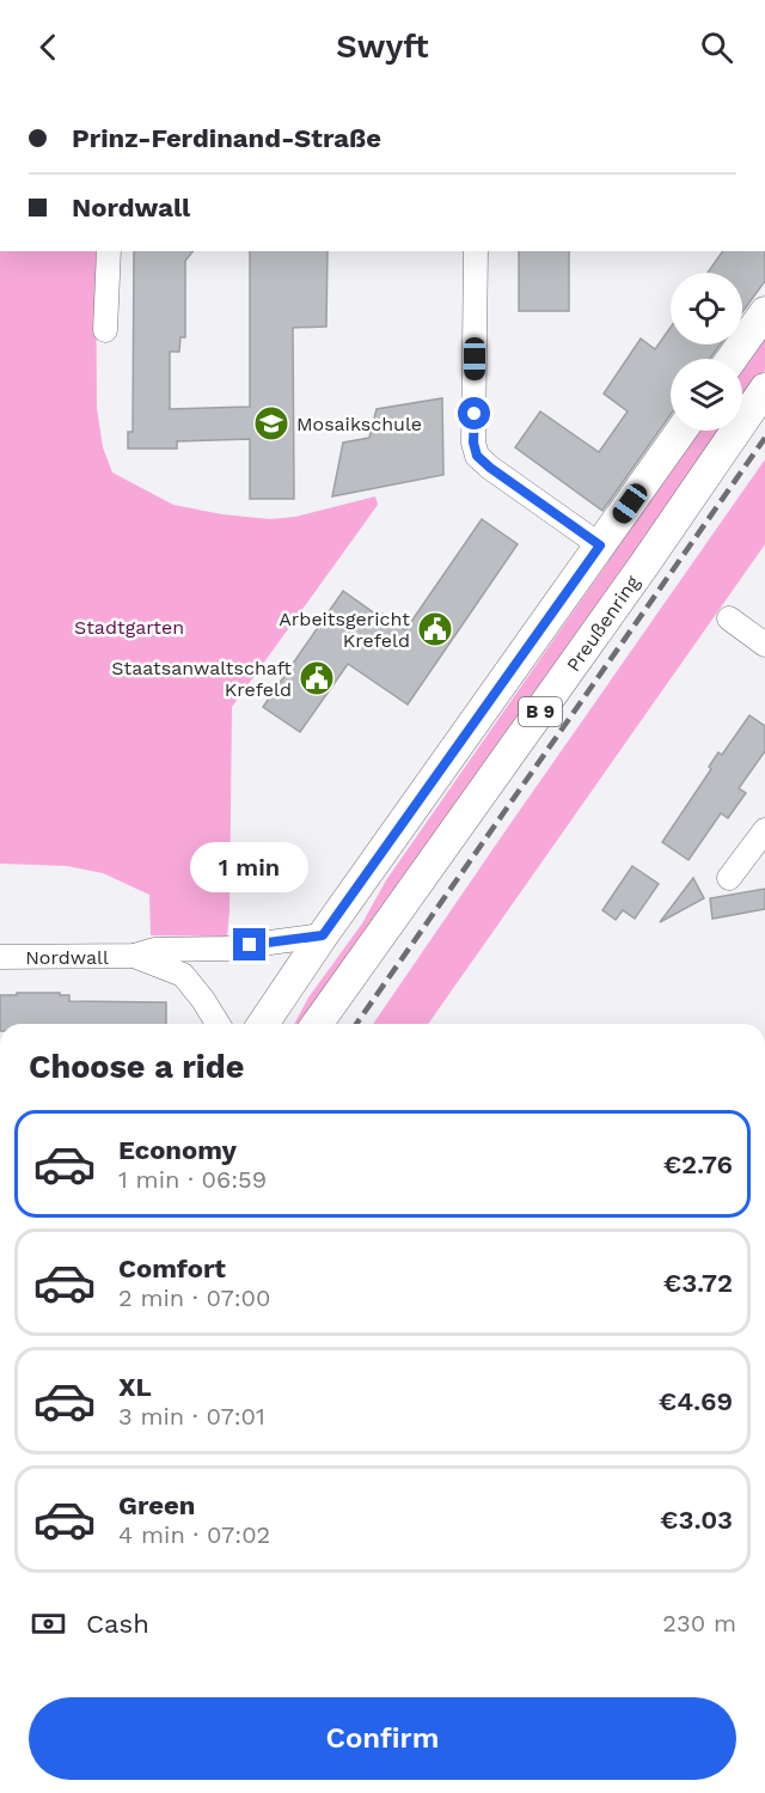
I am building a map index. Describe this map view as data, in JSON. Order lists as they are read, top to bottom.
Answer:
{
  "streets": {
    "main road": ["Preußenring", "B 9"],
    "street": ["Nordwall"]
  },
  "crossings": [
    ["B 9", "Nordwall"]
  ],
  "parks": ["Stadtgarten"],
  "places": {
    "school or university": ["Mosaikschule"],
    "public building": ["Arbeitsgericht Krefeld", "Staatsanwaltschaft Krefeld"]
  },
  "page": {
    "header": "Swyft",
    "banner": ["Prinz-Ferdinand-Straße", "Nordwall"],
    "bubble": "1 min",
    "heading": "Choose a ride",
    "list": [
      {
        "name": "Economy",
        "note": "1 min · 06:59",
        "value": "€2.76"
      },
      {
        "name": "Comfort",
        "note": "2 min · 07:00",
        "value": "€3.72"
      },
      {
        "name": "XL",
        "note": "3 min · 07:01",
        "value": "€4.69"
      },
      {
        "name": "Green",
        "note": "4 min · 07:02",
        "value": "€3.03"
      }
    ],
    "pay": ["Cash", "230 m"],
    "buttons": "Confirm"
  }
}
